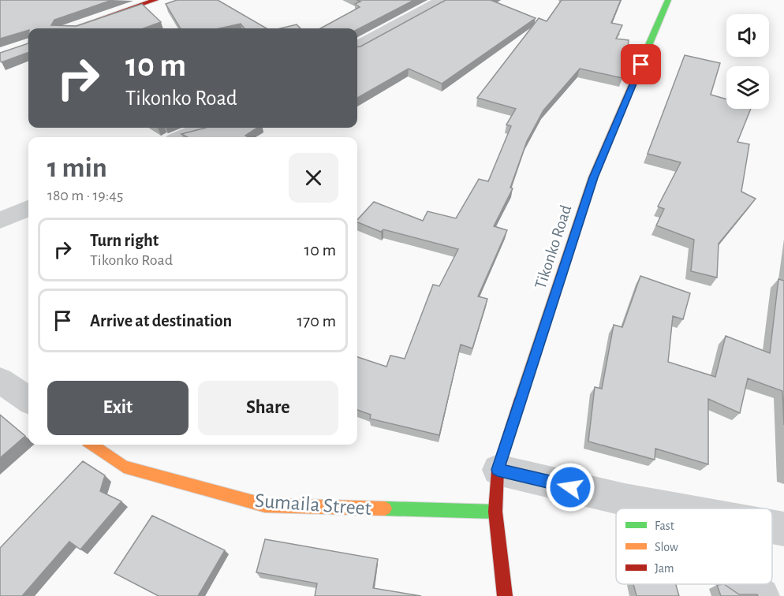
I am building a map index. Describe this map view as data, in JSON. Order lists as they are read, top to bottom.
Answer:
{
  "streets": {
    "street": ["Tikonko Road", "Sumaila Street"]
  },
  "crossings": [
    ["Tikonko Road", "Sumaila Street"]
  ],
  "legend": ["Fast", "Slow", "Jam"],
  "page": {
    "turn": ["10 m", "Tikonko Road"],
    "heading": ["1 min", "180 m · 19:45"],
    "list": [
      {
        "name": "Turn right",
        "note": "Tikonko Road",
        "value": "10 m"
      },
      {
        "name": "Arrive at destination",
        "value": "170 m"
      }
    ],
    "buttons": ["Exit", "Share"]
  }
}
